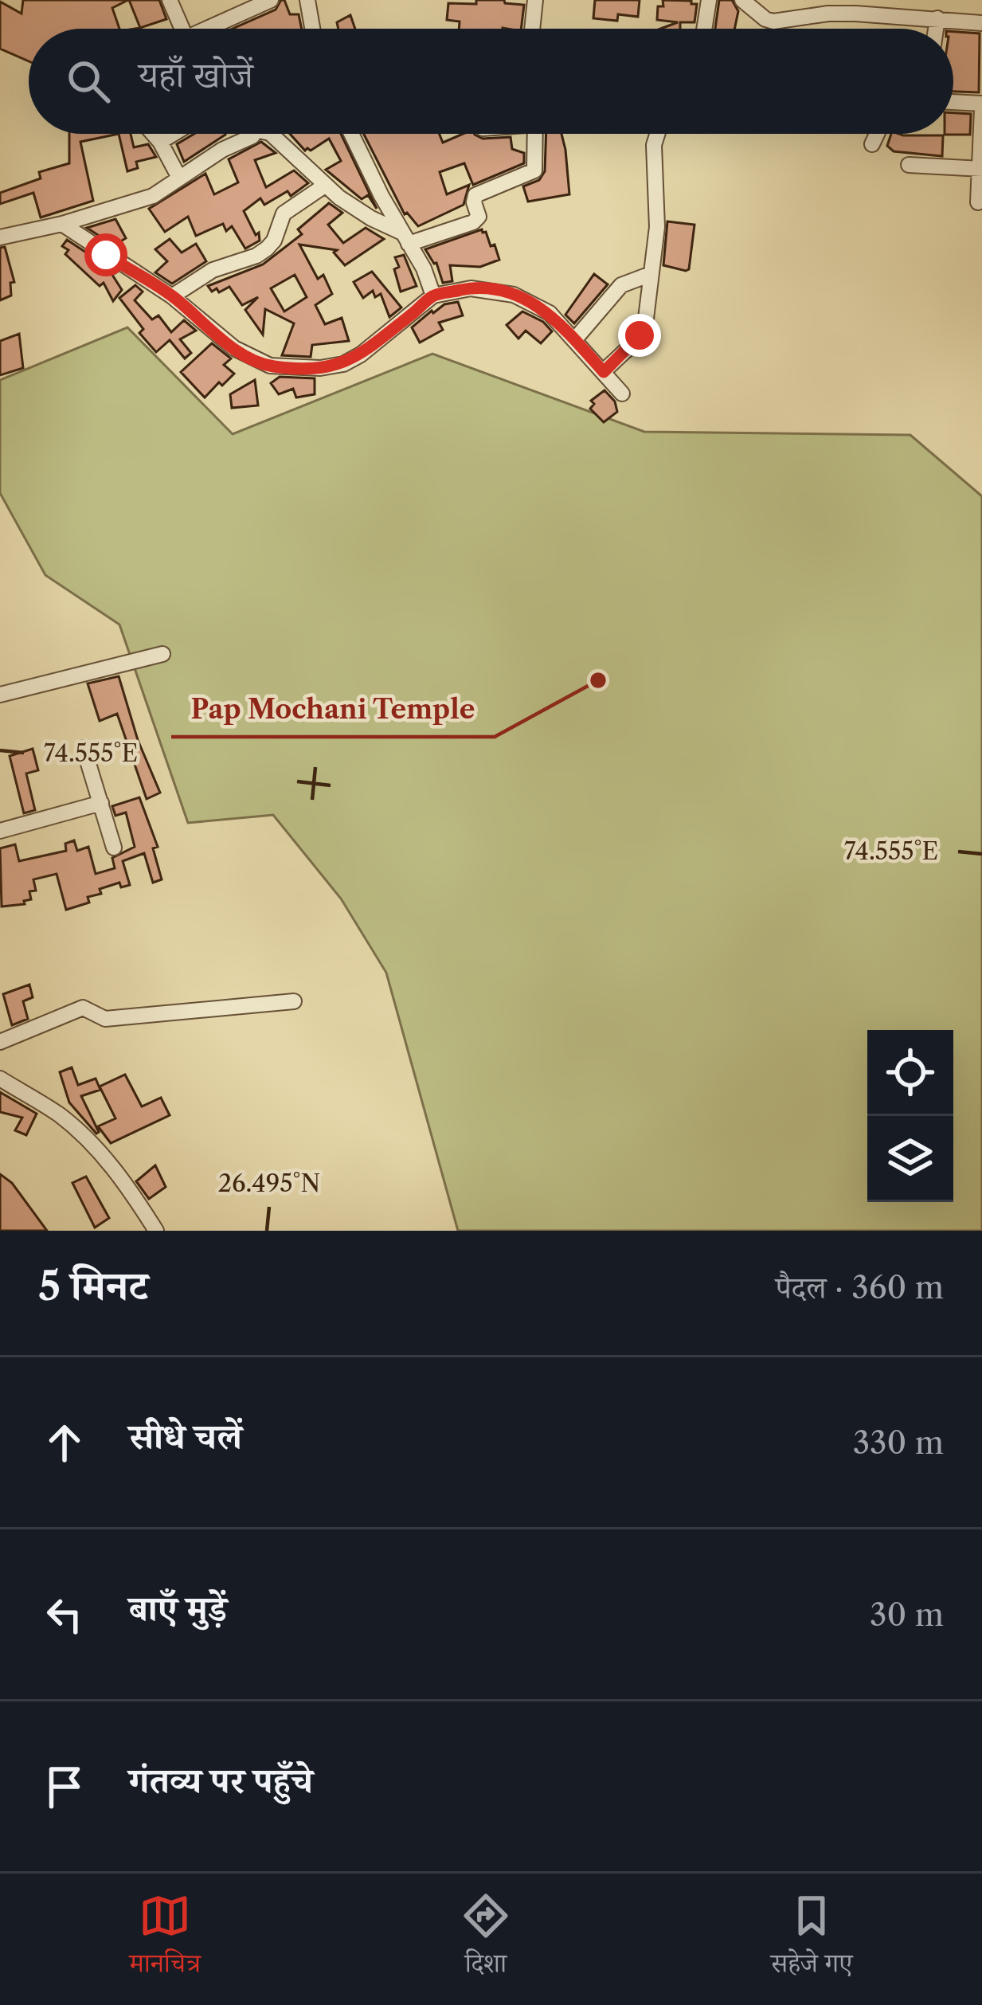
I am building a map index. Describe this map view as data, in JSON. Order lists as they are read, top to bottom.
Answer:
{
  "places": ["Pap Mochani Temple"],
  "page": {
    "search": "यहाँ खोजें",
    "heading": ["5 मिनट", "पैदल · 360 m"],
    "list": [
      ["सीधे चलें", "330 m"],
      ["बाएँ मुड़ें", "30 m"],
      "गंतव्य पर पहुँचे"
    ],
    "nav": ["मानचित्र", "दिशा", "सहेजे गए"]
  },
  "coordinates": ["74.555°E", "26.495°N"]
}
